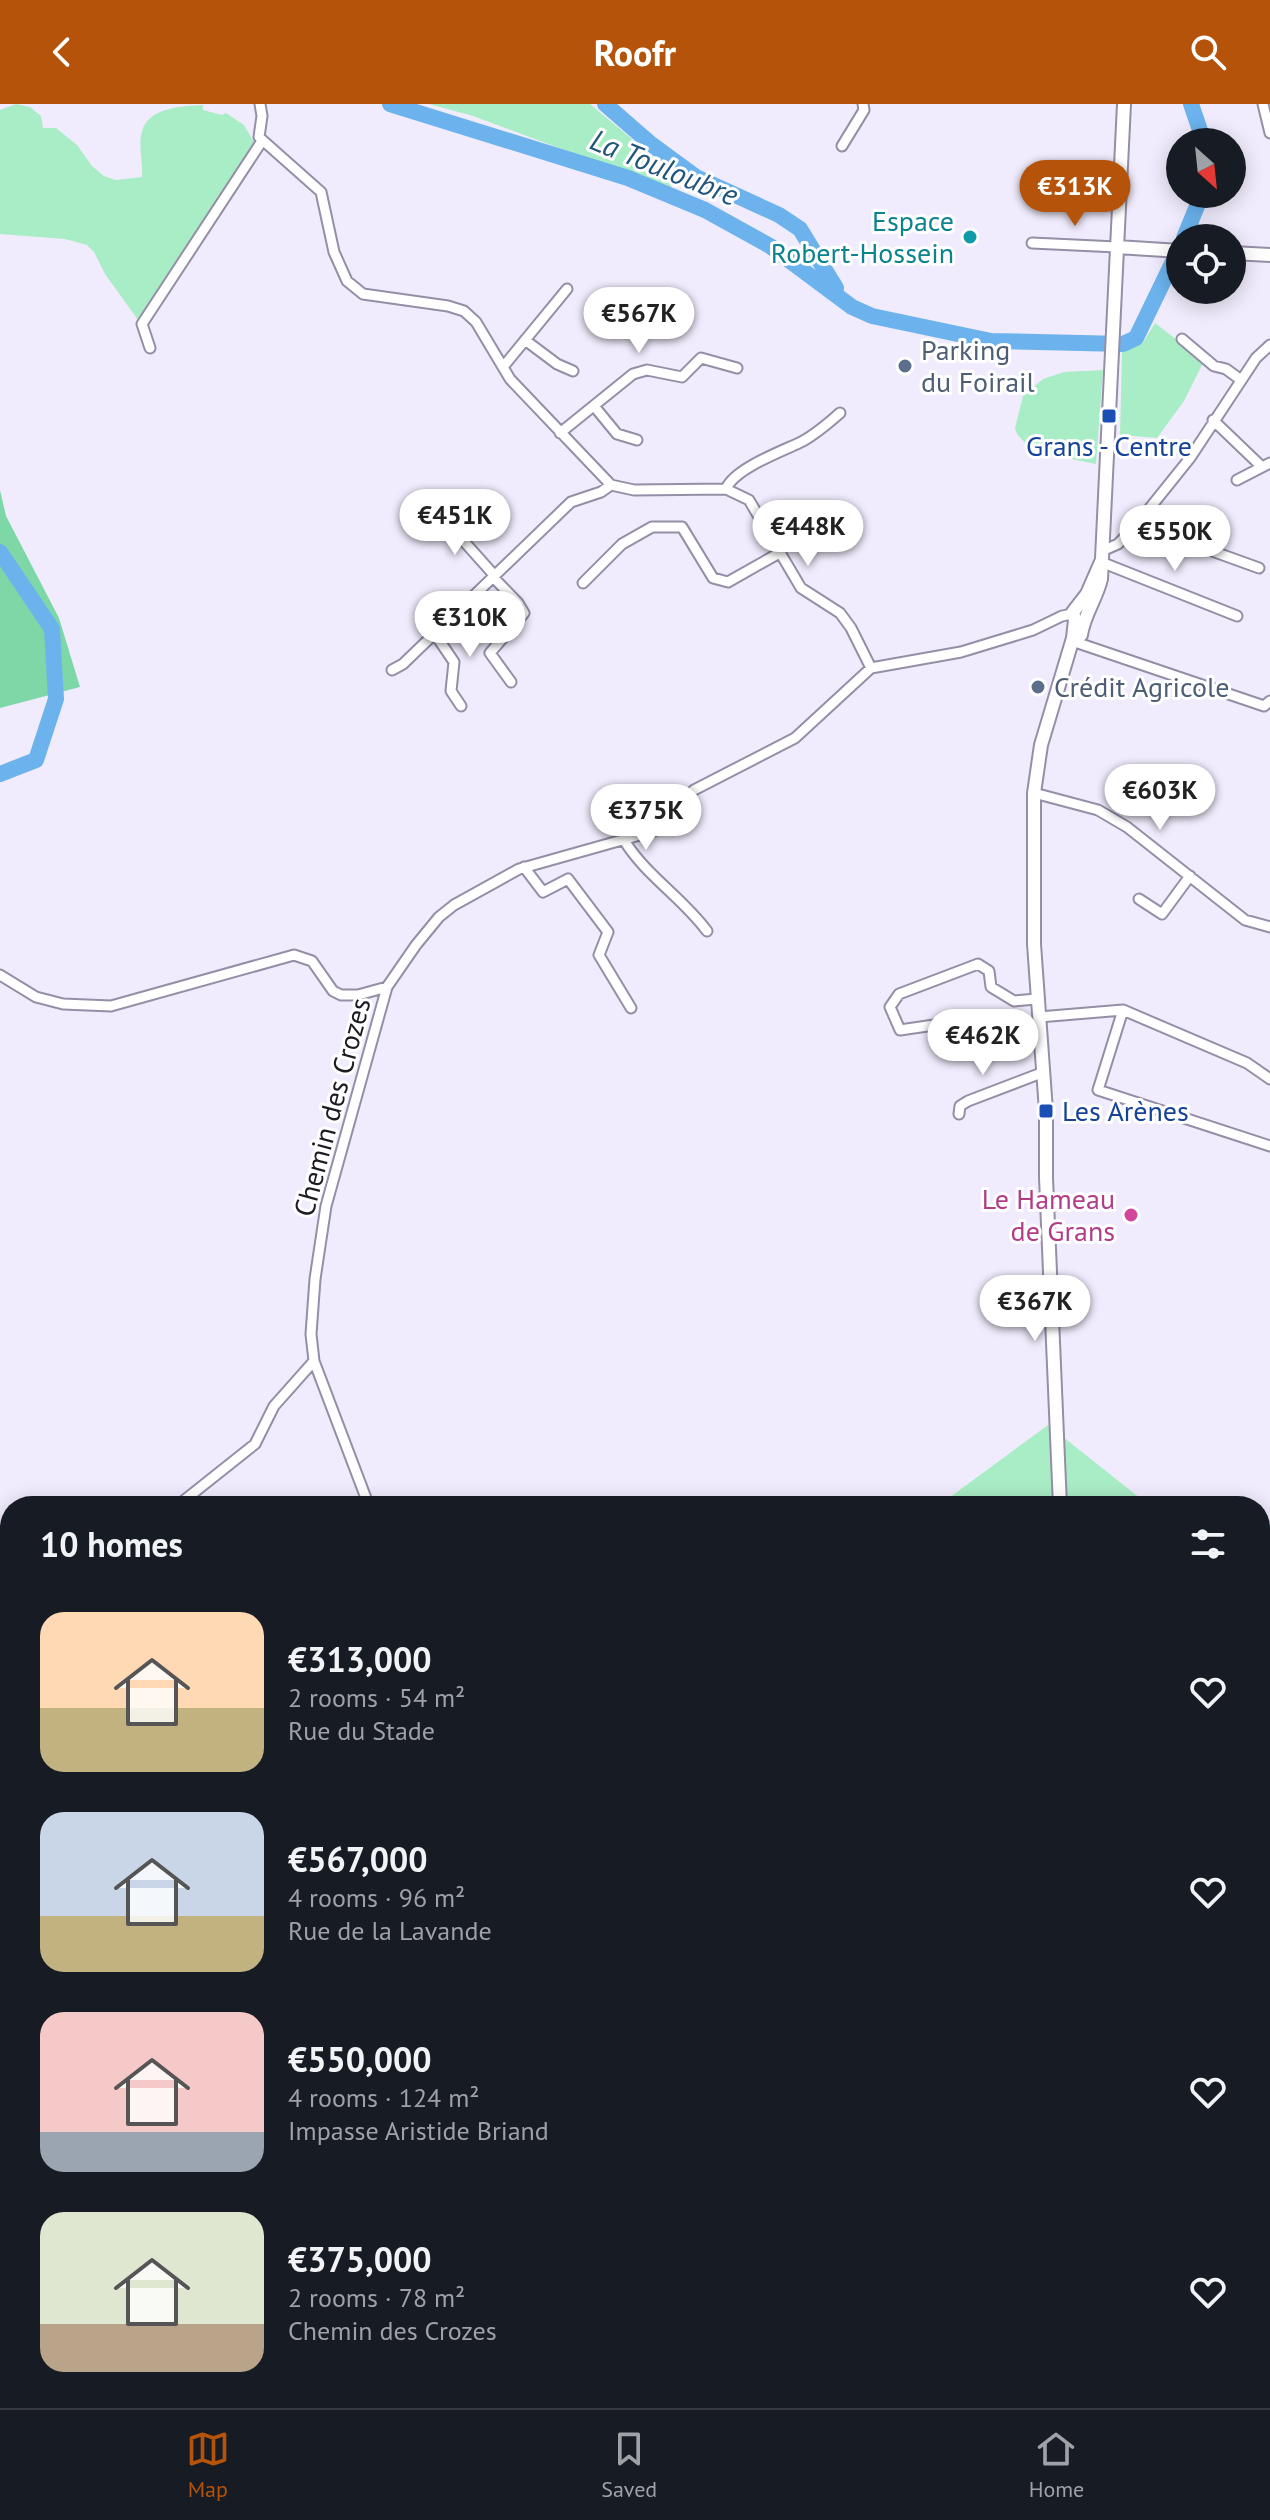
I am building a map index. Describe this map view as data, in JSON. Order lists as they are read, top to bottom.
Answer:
{
  "streets": {
    "street": ["Chemin des Crozes"]
  },
  "water": ["La Touloubre"],
  "places": {
    "other": [
      "Espace Robert-Hossein",
      "Parking du Foirail",
      "Crédit Agricole",
      "Le Hameau de Grans"
    ],
    "transit": ["Grans - Centre", "Les Arènes"]
  },
  "north": "bottom right",
  "page": {
    "header": "Roofr",
    "price": [
      "€313K",
      "€567K",
      "€451K",
      "€448K",
      "€550K",
      "€310K",
      "€603K",
      "€375K",
      "€462K",
      "€367K"
    ],
    "heading": "10 homes",
    "list": [
      {
        "name": "€313,000",
        "note": "2 rooms · 54 m² · Rue du Stade"
      },
      {
        "name": "€567,000",
        "note": "4 rooms · 96 m² · Rue de la Lavande"
      },
      {
        "name": "€550,000",
        "note": "4 rooms · 124 m² · Impasse Aristide Briand"
      },
      {
        "name": "€375,000",
        "note": "2 rooms · 78 m² · Chemin des Crozes"
      }
    ],
    "tabs": ["Map", "Saved", "Home"]
  }
}
